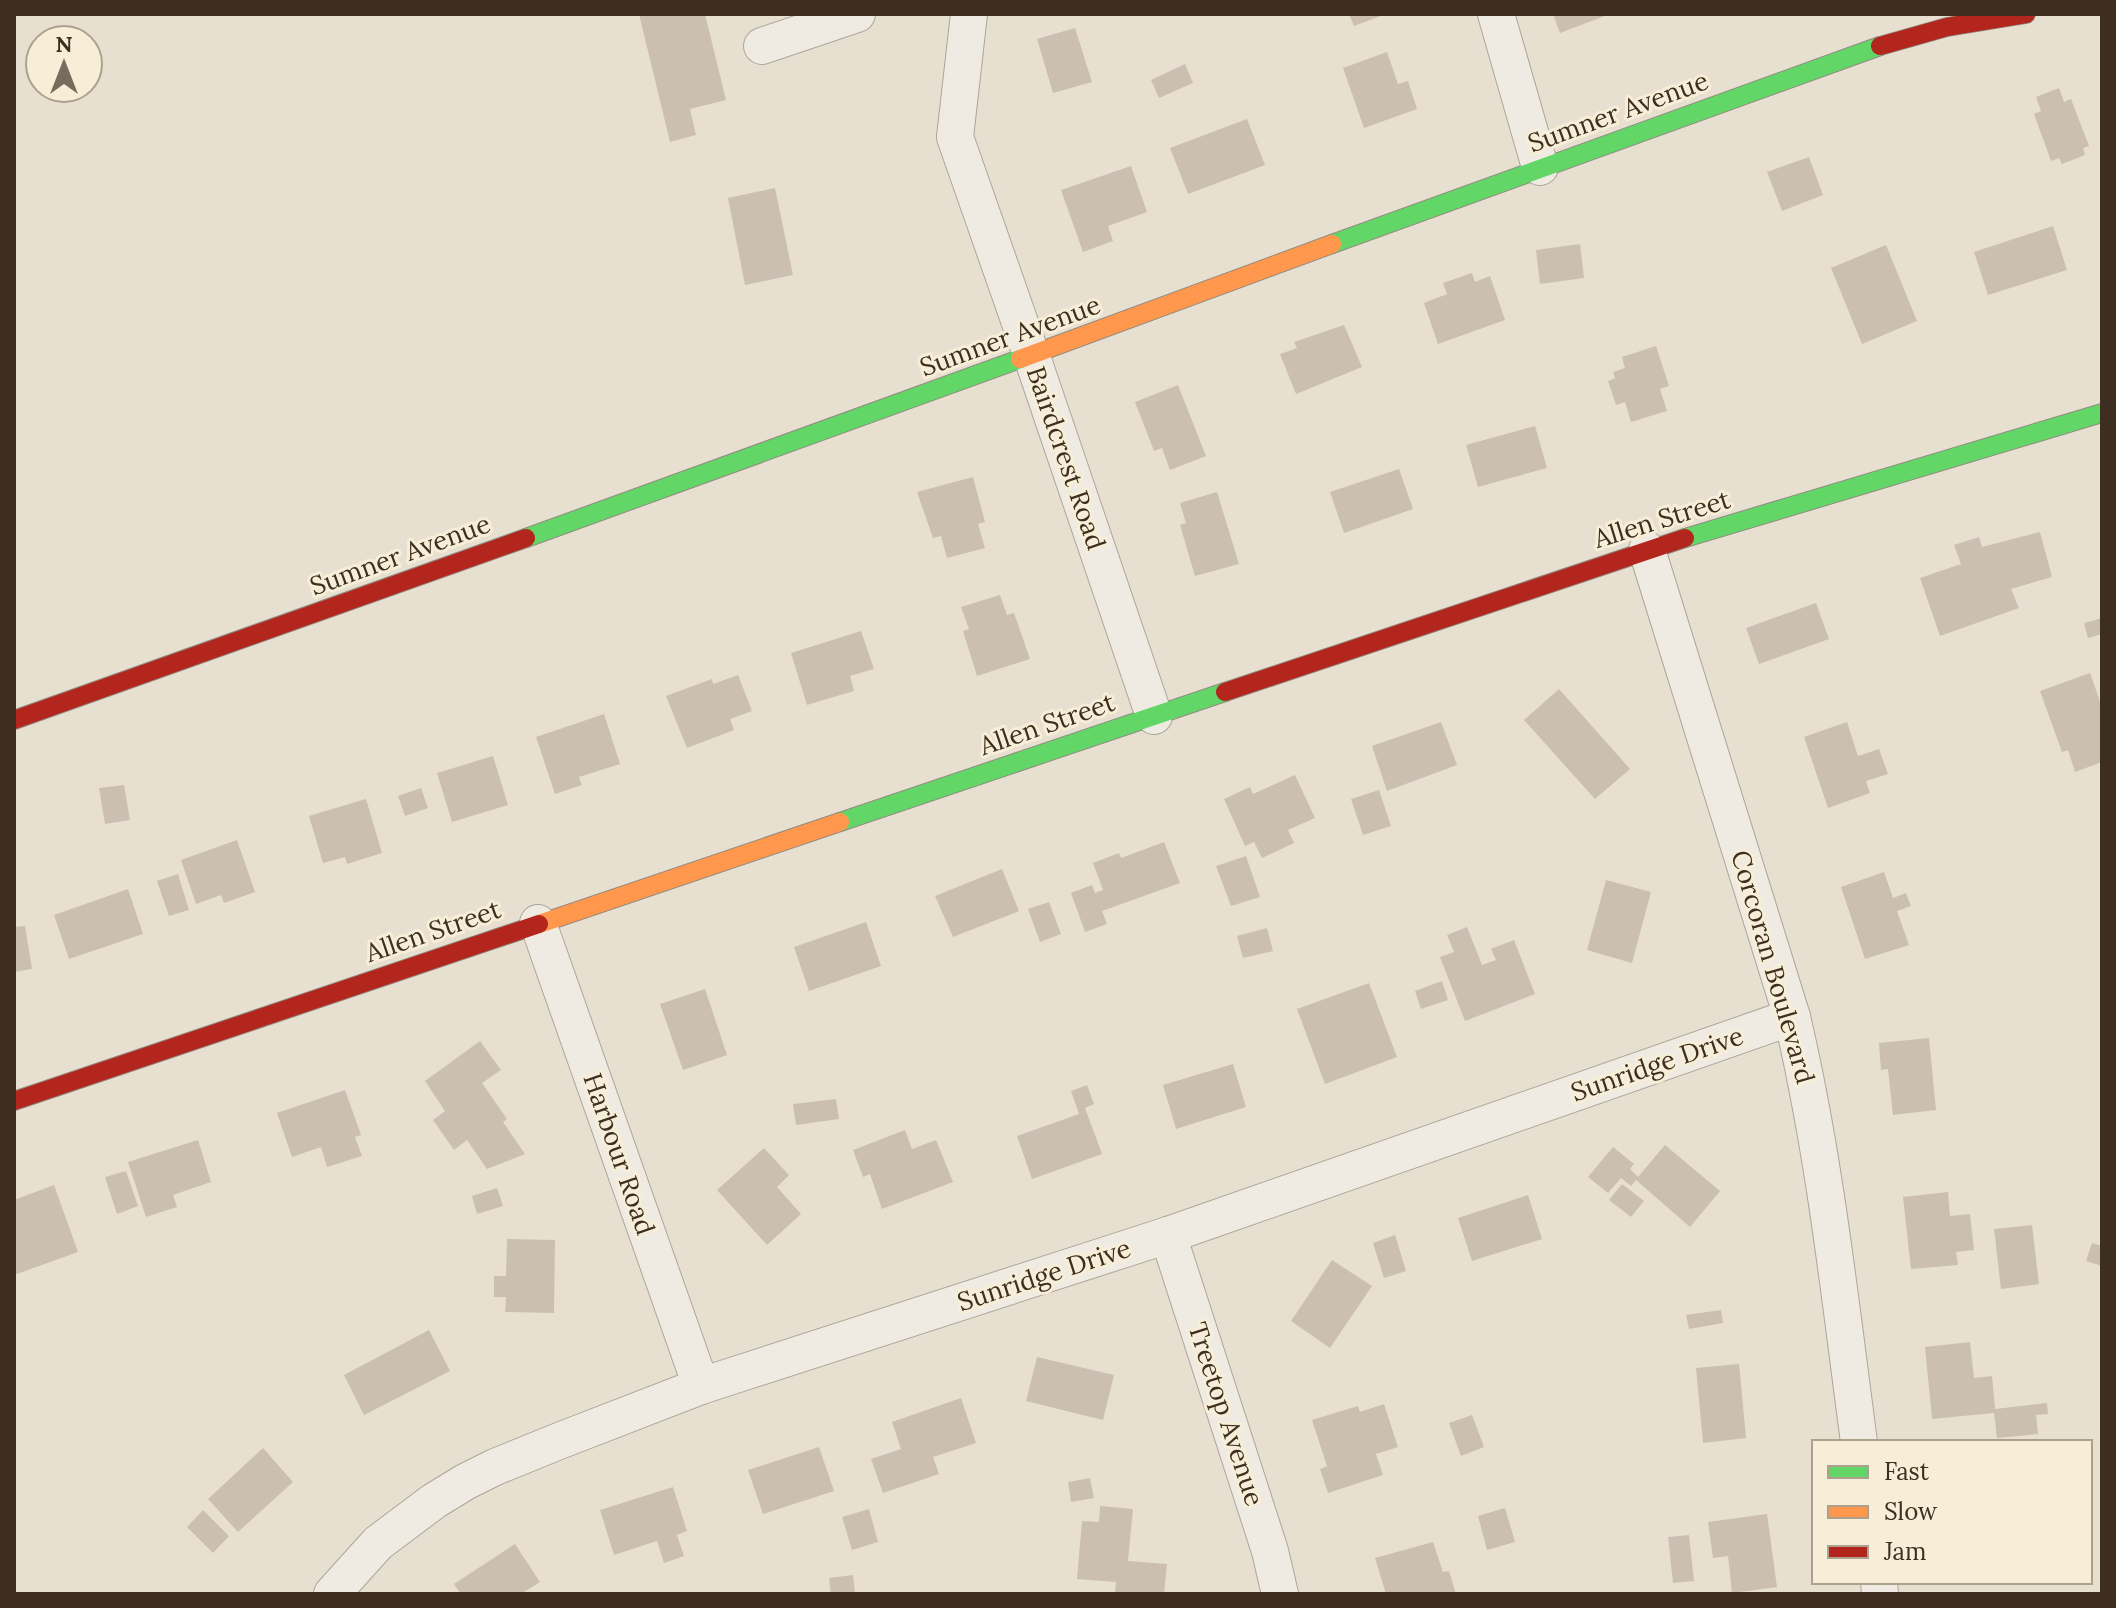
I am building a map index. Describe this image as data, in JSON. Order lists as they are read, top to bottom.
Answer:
{
  "streets": {
    "main road": ["Sumner Avenue", "Allen Street"],
    "street": [
      "Bairdcrest Road",
      "Corcoran Boulevard",
      "Sunridge Drive",
      "Harbour Road",
      "Treetop Avenue"
    ]
  },
  "crossings": [
    ["Sumner Avenue", "Bairdcrest Road"],
    ["Bairdcrest Road", "Allen Street"],
    ["Allen Street", "Corcoran Boulevard"],
    ["Allen Street", "Harbour Road"],
    ["Corcoran Boulevard", "Sunridge Drive"],
    ["Sunridge Drive", "Harbour Road"],
    ["Sunridge Drive", "Treetop Avenue"]
  ],
  "legend": ["Fast", "Slow", "Jam"],
  "north": "top"
}
